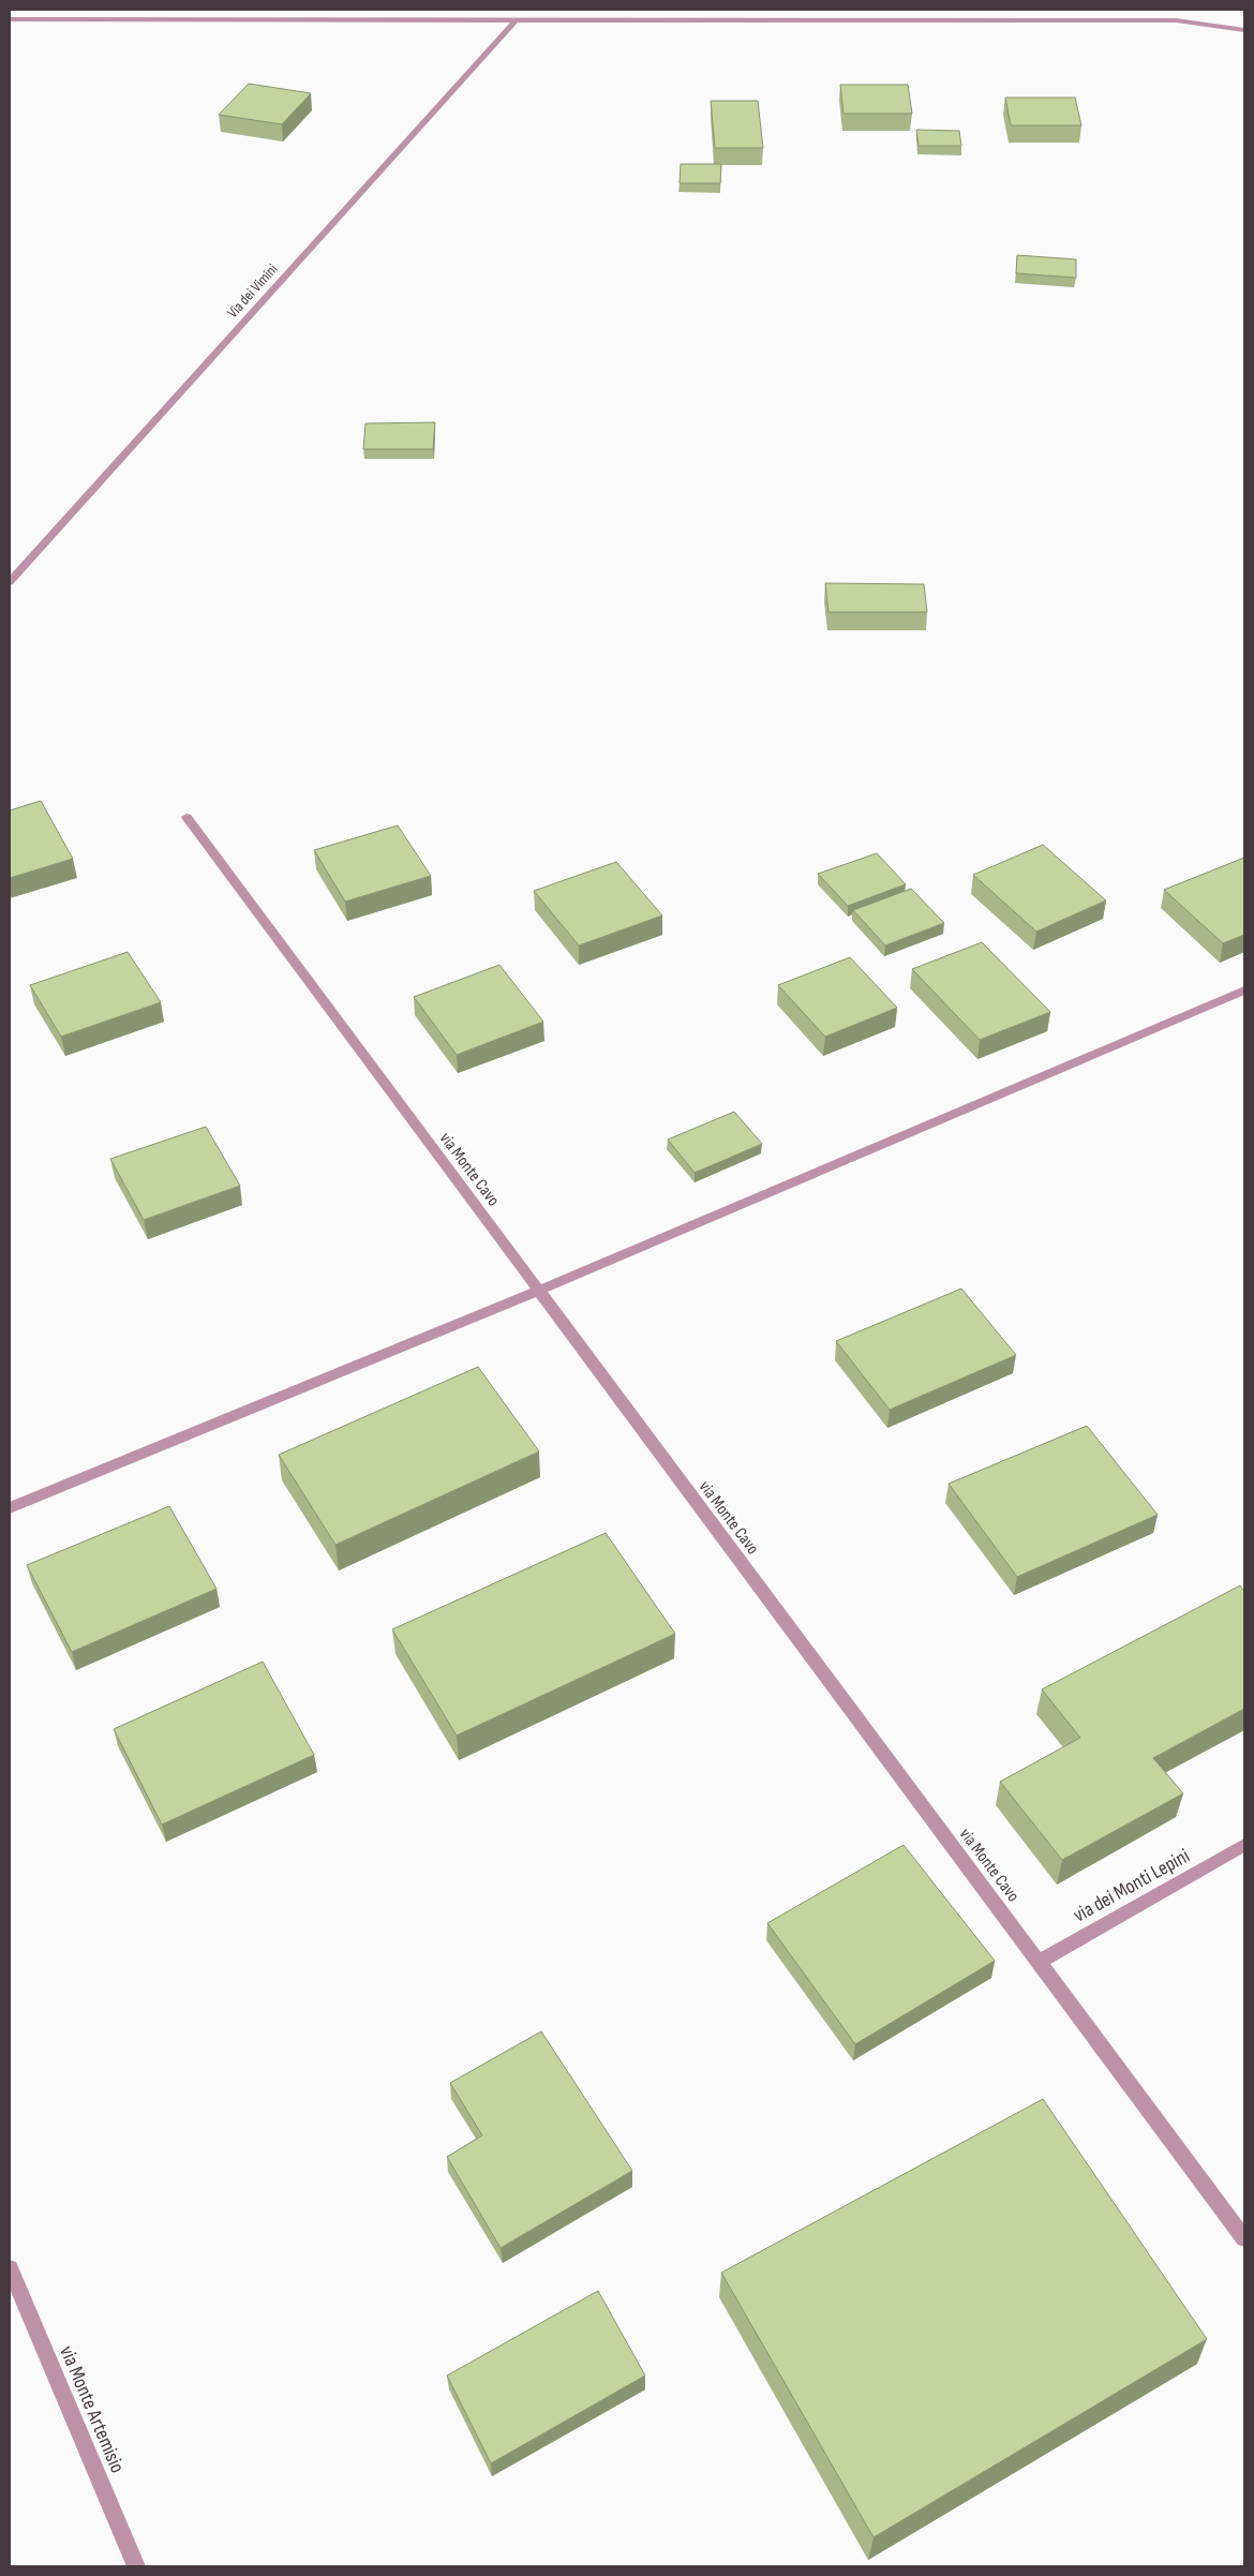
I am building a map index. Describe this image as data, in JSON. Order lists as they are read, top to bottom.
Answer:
{
  "streets": {
    "street": [
      "Via dei Vimini",
      "via Monte Cavo",
      "via dei Monti Lepini",
      "via Monte Artemisio"
    ]
  },
  "crossings": [
    ["via Monte Cavo", "via dei Monti Lepini"]
  ]
}
